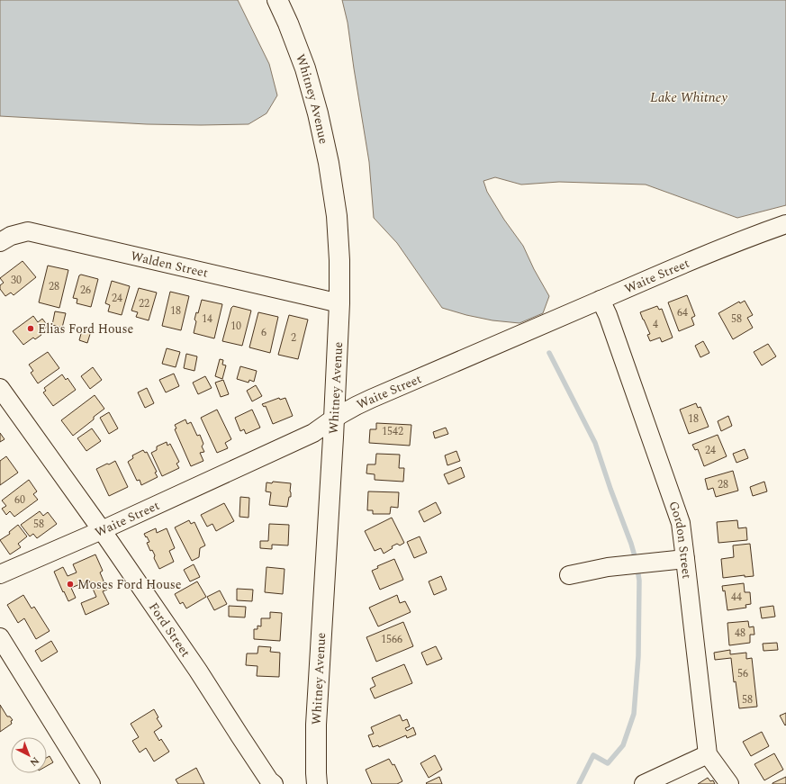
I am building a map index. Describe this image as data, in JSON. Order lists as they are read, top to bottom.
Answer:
{
  "streets": {
    "main road": ["Whitney Avenue"],
    "street": [
      "Walden Street",
      "Waite Street",
      "Gordon Street",
      "Ford Street"
    ]
  },
  "crossings": [
    ["Whitney Avenue", "Walden Street"],
    ["Whitney Avenue", "Waite Street"],
    ["Waite Street", "Gordon Street"],
    ["Waite Street", "Ford Street"]
  ],
  "water": ["Lake Whitney"],
  "places": ["Elias Ford House", "Moses Ford House"],
  "house_numbers": [
    "30",
    "28",
    "26",
    "24",
    "22",
    "18",
    "64",
    "14",
    "58",
    "4",
    "10",
    "6",
    "2",
    "18",
    "1542",
    "24",
    "28",
    "60",
    "58",
    "44",
    "48",
    "1566",
    "56",
    "58"
  ],
  "north": "bottom right"
}
